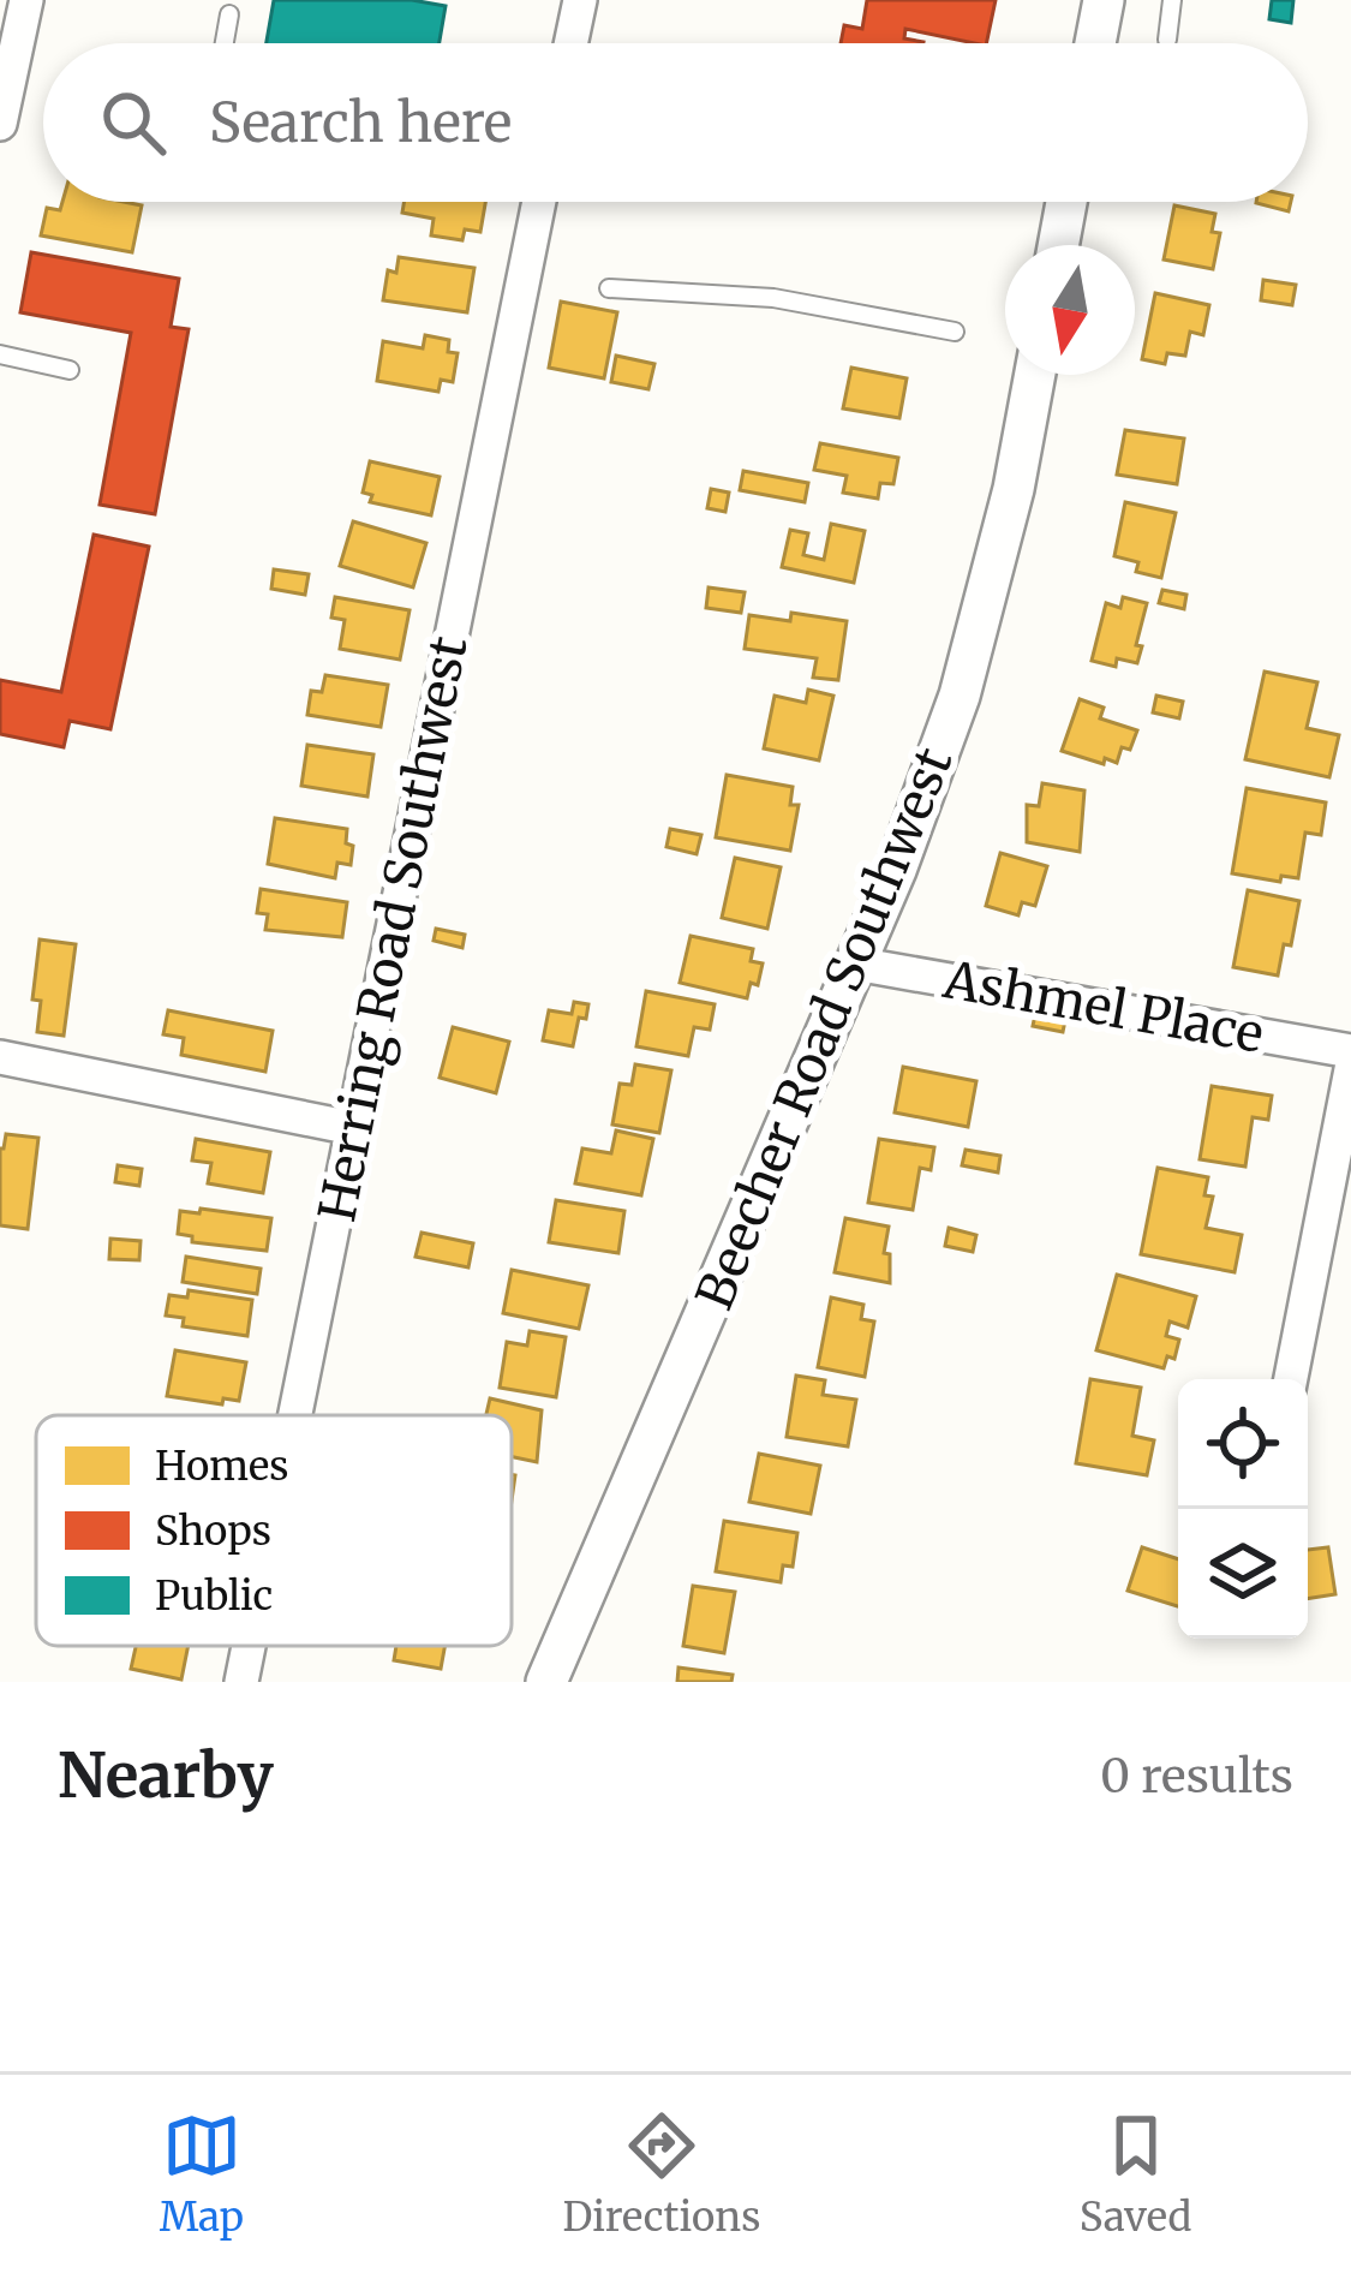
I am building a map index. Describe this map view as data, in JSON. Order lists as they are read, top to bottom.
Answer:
{
  "streets": {
    "street": ["Herring Road Southwest", "Ashmel Place", "Beecher Road Southwest"]
  },
  "crossings": [
    ["Ashmel Place", "Beecher Road Southwest"]
  ],
  "legend": ["Homes", "Shops", "Public"],
  "north": "bottom",
  "page": {
    "search": "Search here",
    "heading": ["Nearby", "0 results"],
    "nav": ["Map", "Directions", "Saved"]
  }
}
